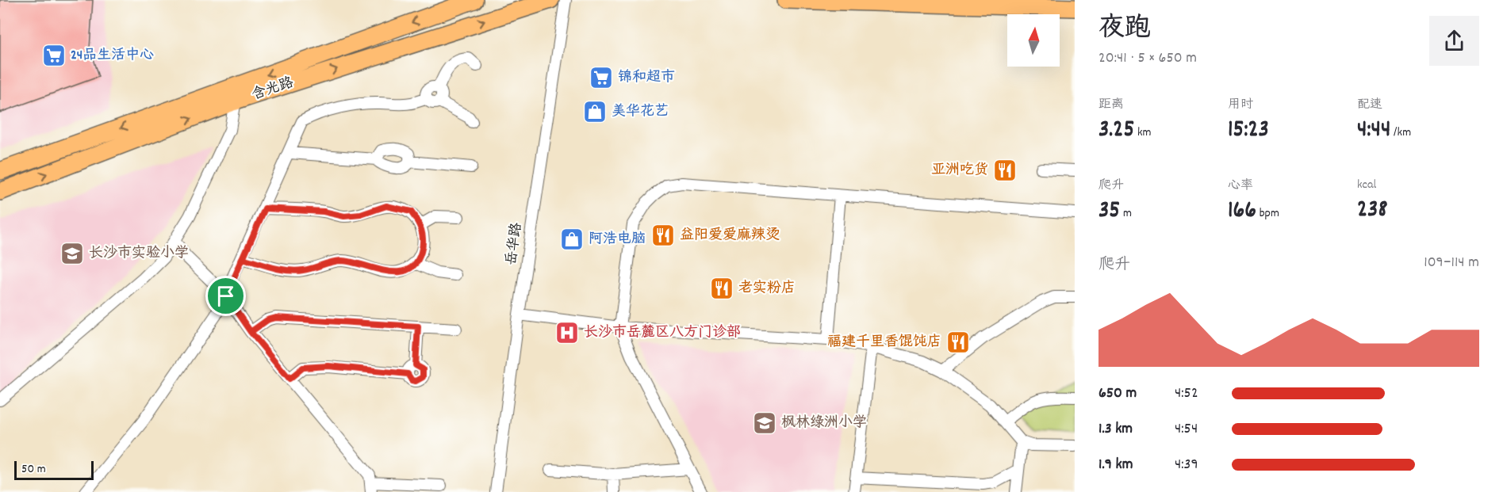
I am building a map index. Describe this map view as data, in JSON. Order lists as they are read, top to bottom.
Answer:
{
  "streets": {
    "main road": ["含光路"],
    "street": ["岳华路"]
  },
  "places": {
    "supermarket": ["24品生活中心", "锦和超市"],
    "shop": ["美华花艺", "阿浩电脑"],
    "restaurant": [
      "亚洲吃货",
      "益阳爱爱麻辣烫",
      "老实粉店",
      "福建千里香馄饨店"
    ],
    "school or university": ["长沙市实验小学", "枫林绿洲小学"],
    "hospital": ["长沙市岳麓区八方门诊部"]
  },
  "scale_bar": "50 m",
  "north": "top",
  "page": {
    "heading": ["夜跑", "20:41 · 5 × 650 m"],
    "stats": [
      ["距离", "3.25 km"],
      ["用时", "15:23"],
      ["配速", "4:44 /km"],
      ["爬升", "35 m"],
      ["心率", "166 bpm"],
      ["kcal", "238"]
    ],
    "chart": ["爬升", "109–114 m"],
    "list": [
      {
        "name": "650 m",
        "note": "4:52"
      },
      {
        "name": "1.3 km",
        "note": "4:54"
      },
      {
        "name": "1.9 km",
        "note": "4:39"
      }
    ],
    "scale": "50 m"
  }
}
